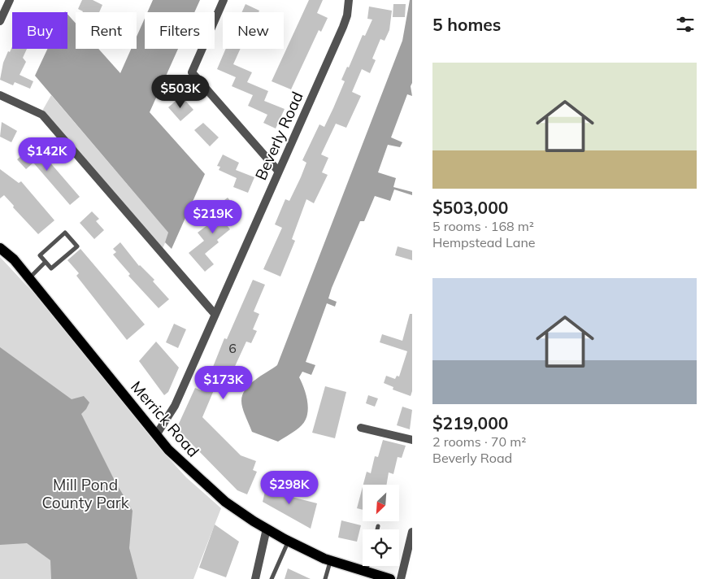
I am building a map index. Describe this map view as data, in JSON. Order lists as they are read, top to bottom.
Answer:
{
  "streets": {
    "main road": ["Merrick Road"],
    "street": ["Beverly Road"]
  },
  "crossings": [
    ["Beverly Road", "Merrick Road"]
  ],
  "parks": ["Mill Pond County Park"],
  "house_numbers": ["6"],
  "north": "bottom left",
  "page": {
    "heading": "5 homes",
    "chip": [
      "Buy",
      "Rent",
      "Filters",
      "New"
    ],
    "list": [
      {
        "name": "$503,000",
        "note": "5 rooms · 168 m² · Hempstead Lane"
      },
      {
        "name": "$219,000",
        "note": "2 rooms · 70 m² · Beverly Road"
      }
    ],
    "price": [
      "$503K",
      "$142K",
      "$219K",
      "$173K",
      "$298K"
    ]
  }
}
